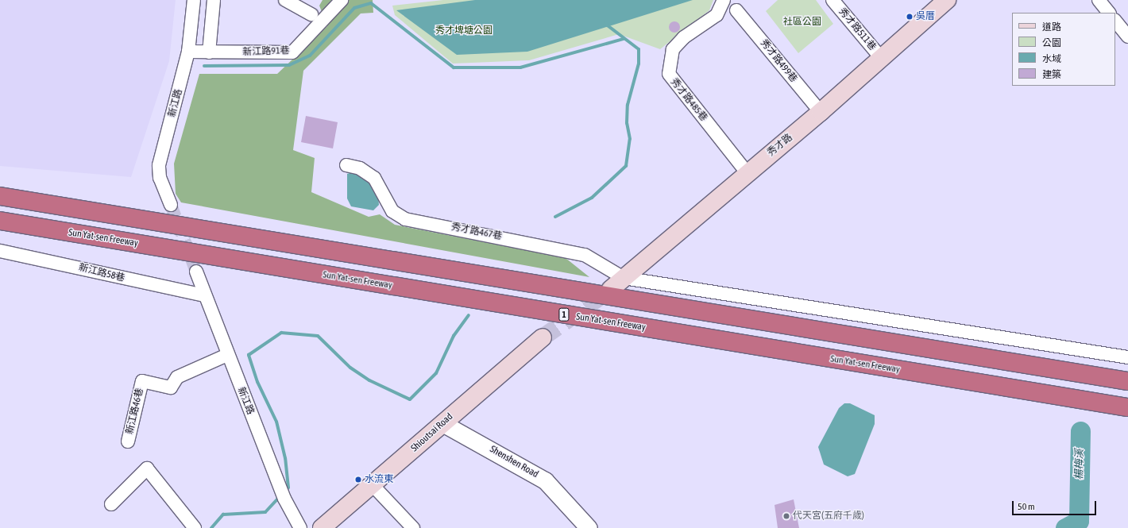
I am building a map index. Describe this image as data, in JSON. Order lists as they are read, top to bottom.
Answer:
{
  "streets": {
    "highway": ["Sun Yat-sen Freeway", "1"],
    "main road": ["秀才路", "Shioutsai Road"],
    "street": [
      "秀才路511巷",
      "新江路91巷",
      "秀才路499巷",
      "秀才路485巷",
      "新江路",
      "秀才路467巷",
      "新江路58巷",
      "新江路46巷",
      "Shenshen Road"
    ]
  },
  "crossings": [
    ["秀才路511巷", "秀才路"],
    ["新江路91巷", "新江路"],
    ["秀才路499巷", "秀才路"],
    ["秀才路485巷", "秀才路"],
    ["新江路", "新江路58巷"],
    ["新江路", "新江路46巷"],
    ["秀才路", "秀才路467巷"],
    ["Shioutsai Road", "Shenshen Road"]
  ],
  "water": ["楊梅溪"],
  "parks": ["社區公園", "秀才埤塘公園"],
  "places": ["吳厝", "水流東", "代天宮(五府千歲)"],
  "legend": [
    "道路",
    "公園",
    "水域",
    "建築"
  ],
  "scale_bar": "50 m"
}
